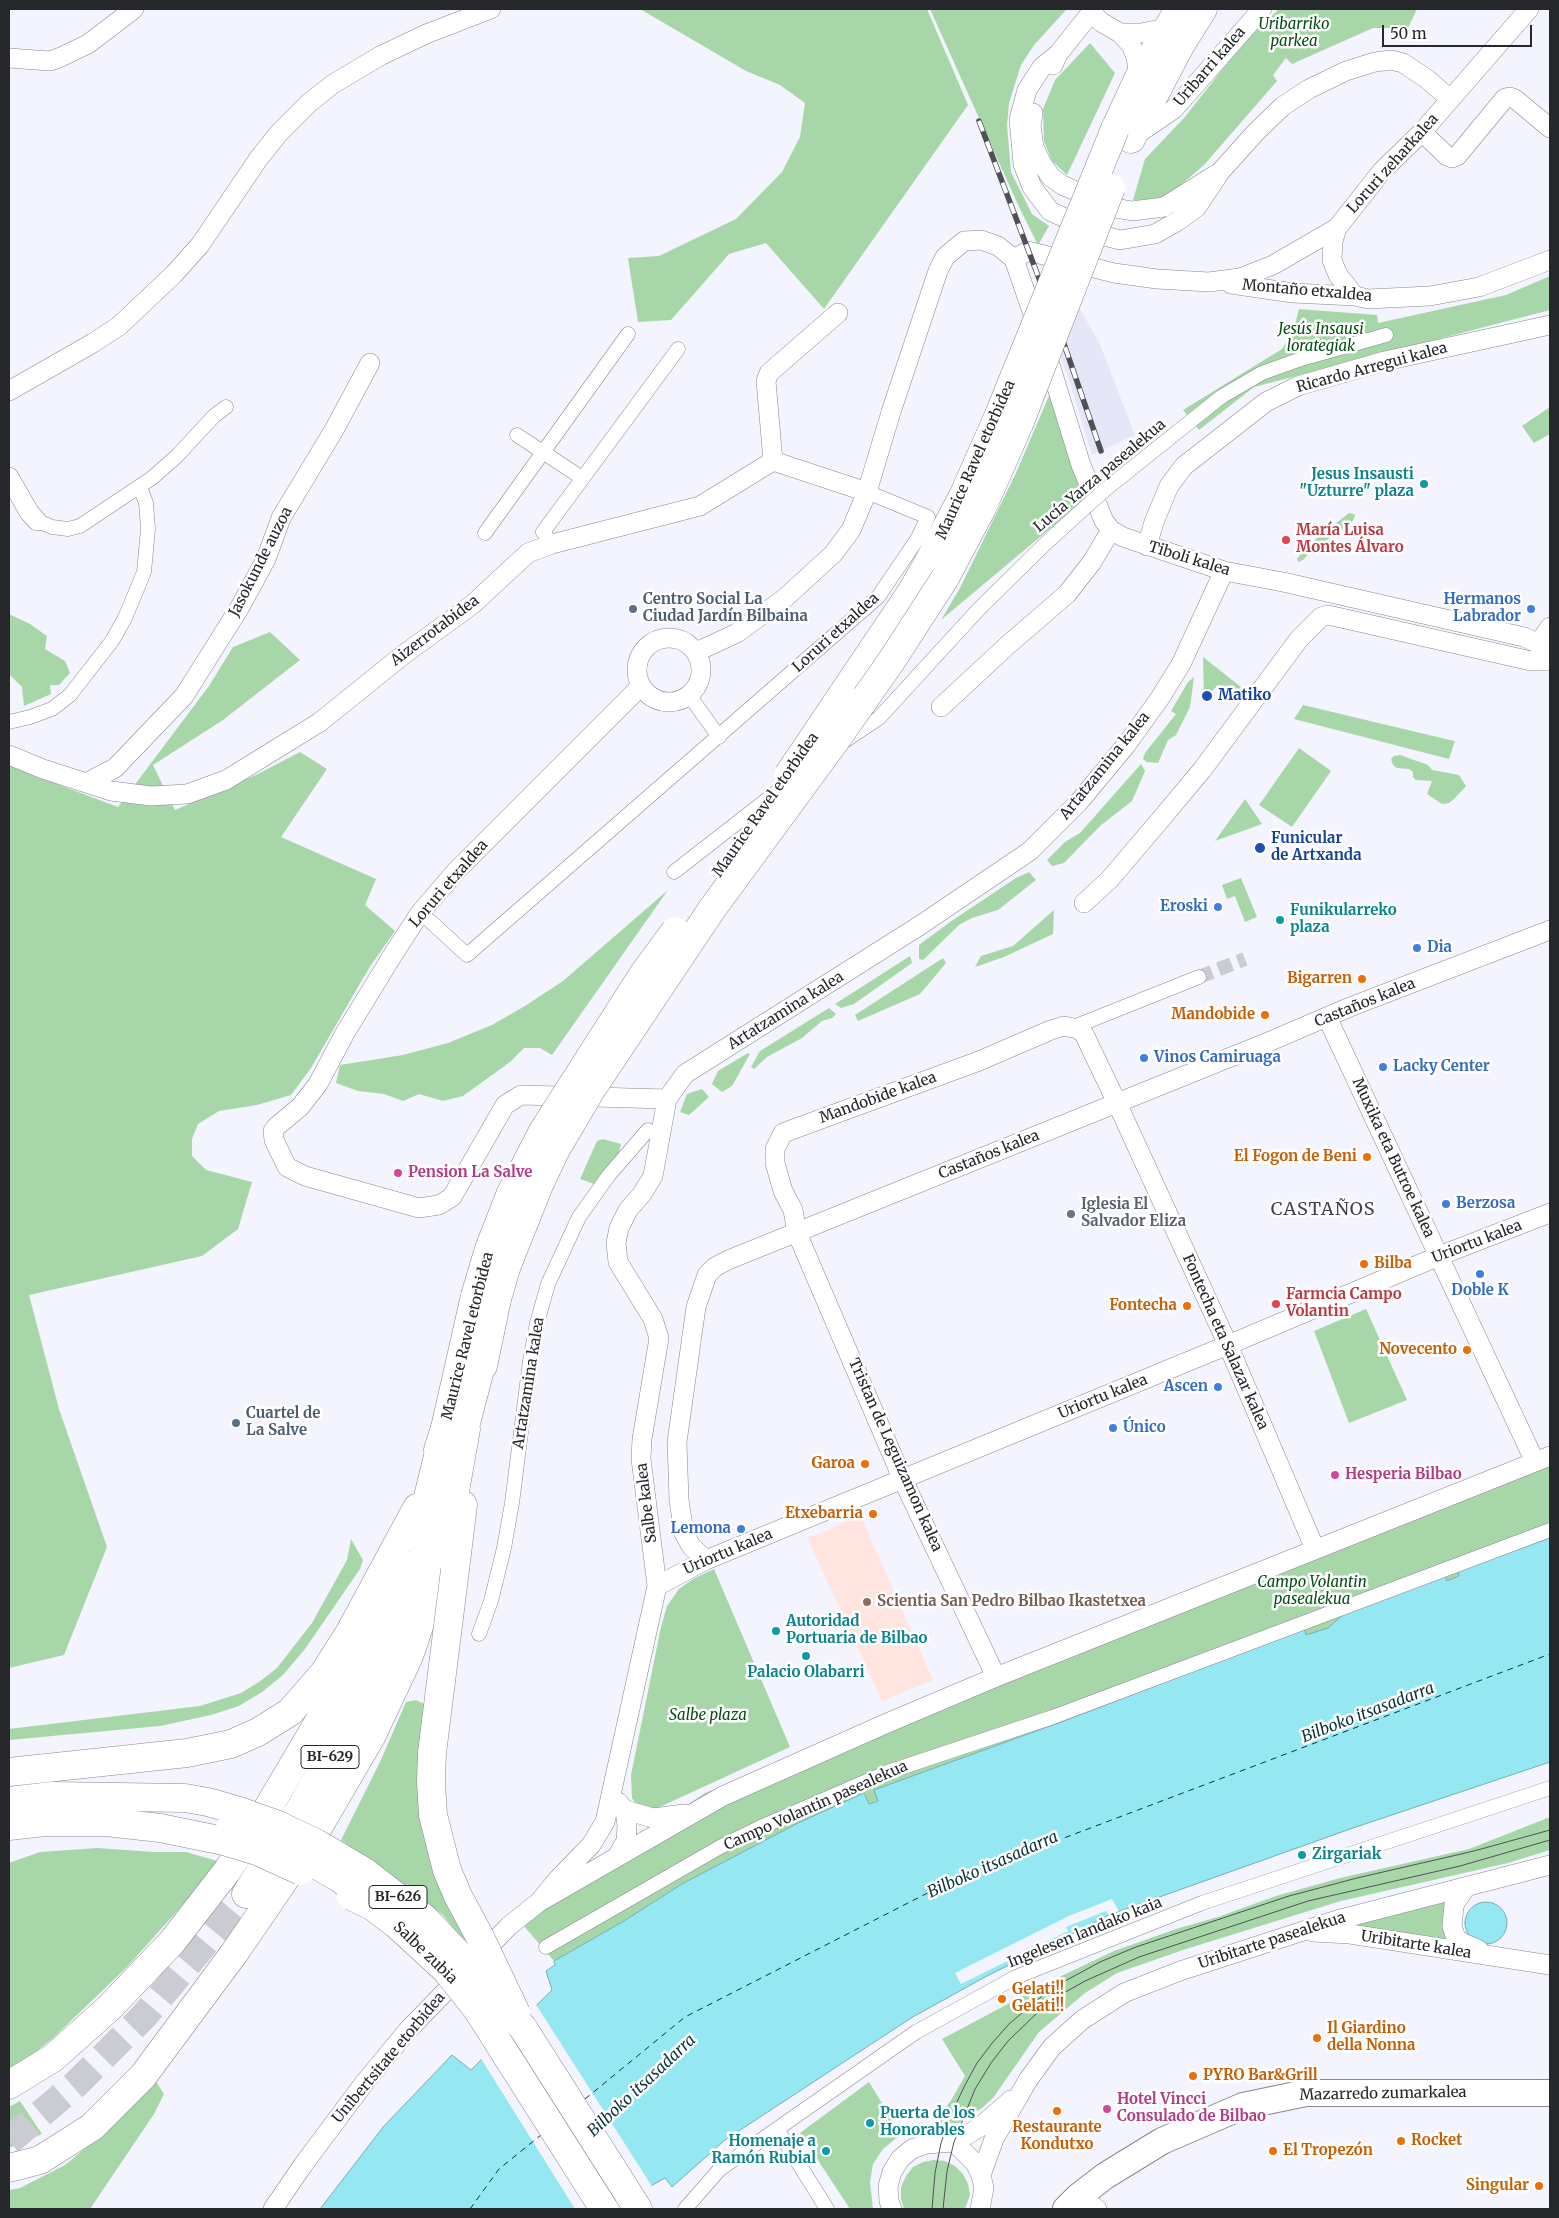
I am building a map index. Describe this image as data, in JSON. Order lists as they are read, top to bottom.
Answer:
{
  "streets": {
    "main road": [
      "Maurice Ravel etorbidea",
      "BI-629",
      "BI-626",
      "Salbe zubia",
      "Mazarredo zumarkalea"
    ],
    "street": [
      "Uribarri kalea",
      "Loruri zeharkalea",
      "Montaño etxaldea",
      "Ricardo Arregui kalea",
      "Lucía Yarza pasealekua",
      "Tiboli kalea",
      "Jasokunde auzoa",
      "Aizerrotabidea",
      "Loruri etxaldea",
      "Artatzamina kalea",
      "Castaños kalea",
      "Mandobide kalea",
      "Muxika eta Butroe kalea",
      "Uriortu kalea",
      "Fontecha eta Salazar kalea",
      "Tristan de Leguizamon kalea",
      "Salbe kalea",
      "Campo Volantin pasealekua",
      "Ingelesen landako kaia",
      "Uribitarte pasealekua",
      "Uribitarte kalea",
      "Unibertsitate etorbidea"
    ]
  },
  "crossings": [
    ["Uribarri kalea", "Maurice Ravel etorbidea"],
    ["Loruri zeharkalea", "Montaño etxaldea"],
    ["Ricardo Arregui kalea", "Tiboli kalea"],
    ["Maurice Ravel etorbidea", "BI-626"],
    ["Tiboli kalea", "Artatzamina kalea"],
    ["Jasokunde auzoa", "Aizerrotabidea"],
    ["Loruri etxaldea", "Artatzamina kalea"],
    ["Loruri etxaldea", "Salbe kalea"],
    ["Artatzamina kalea", "Salbe kalea"],
    ["Castaños kalea", "Mandobide kalea"],
    ["Castaños kalea", "Muxika eta Butroe kalea"],
    ["Castaños kalea", "Uriortu kalea"],
    ["Castaños kalea", "Fontecha eta Salazar kalea"],
    ["Castaños kalea", "Tristan de Leguizamon kalea"],
    ["Mandobide kalea", "Fontecha eta Salazar kalea"],
    ["Mandobide kalea", "Tristan de Leguizamon kalea"],
    ["Muxika eta Butroe kalea", "Uriortu kalea"],
    ["Uriortu kalea", "Fontecha eta Salazar kalea"],
    ["Uriortu kalea", "Tristan de Leguizamon kalea"],
    ["Uriortu kalea", "Salbe kalea"],
    ["Salbe kalea", "Unibertsitate etorbidea"],
    ["BI-626", "Salbe zubia"],
    ["Uribitarte pasealekua", "Uribitarte kalea"]
  ],
  "districts": ["CASTAÑOS"],
  "water": ["Bilboko itsasadarra"],
  "parks": [
    "Uribarriko parkea",
    "Jesús Insausi lorategiak",
    "Campo Volantin pasealekua",
    "Salbe plaza"
  ],
  "places": [
    "Jesus Insausti \"Uzturre\" plaza",
    "María Luisa Montes Álvaro",
    "Centro Social La Ciudad Jardín Bilbaina",
    "Hermanos Labrador",
    "Matiko",
    "Funicular de Artxanda",
    "Eroski",
    "Funikularreko plaza",
    "Dia",
    "Bigarren",
    "Mandobide",
    "Vinos Camiruaga",
    "Lacky Center",
    "El Fogon de Beni",
    "Pension La Salve",
    "Berzosa",
    "Iglesia El Salvador Eliza",
    "Bilba",
    "Doble K",
    "Farmcia Campo Volantin",
    "Fontecha",
    "Novecento",
    "Ascen",
    "Cuartel de La Salve",
    "Único",
    "Garoa",
    "Hesperia Bilbao",
    "Etxebarria",
    "Lemona",
    "Scientia San Pedro Bilbao Ikastetxea",
    "Autoridad Portuaria de Bilbao",
    "Palacio Olabarri",
    "Zirgariak",
    "Gelati!! Gelati!!",
    "Il Giardino della Nonna",
    "PYRO Bar&Grill",
    "Hotel Vincci Consulado de Bilbao",
    "Restaurante Kondutxo",
    "Puerta de los Honorables",
    "Rocket",
    "Homenaje a Ramón Rubial",
    "El Tropezón",
    "Singular"
  ],
  "scale_bar": "50 m"
}
